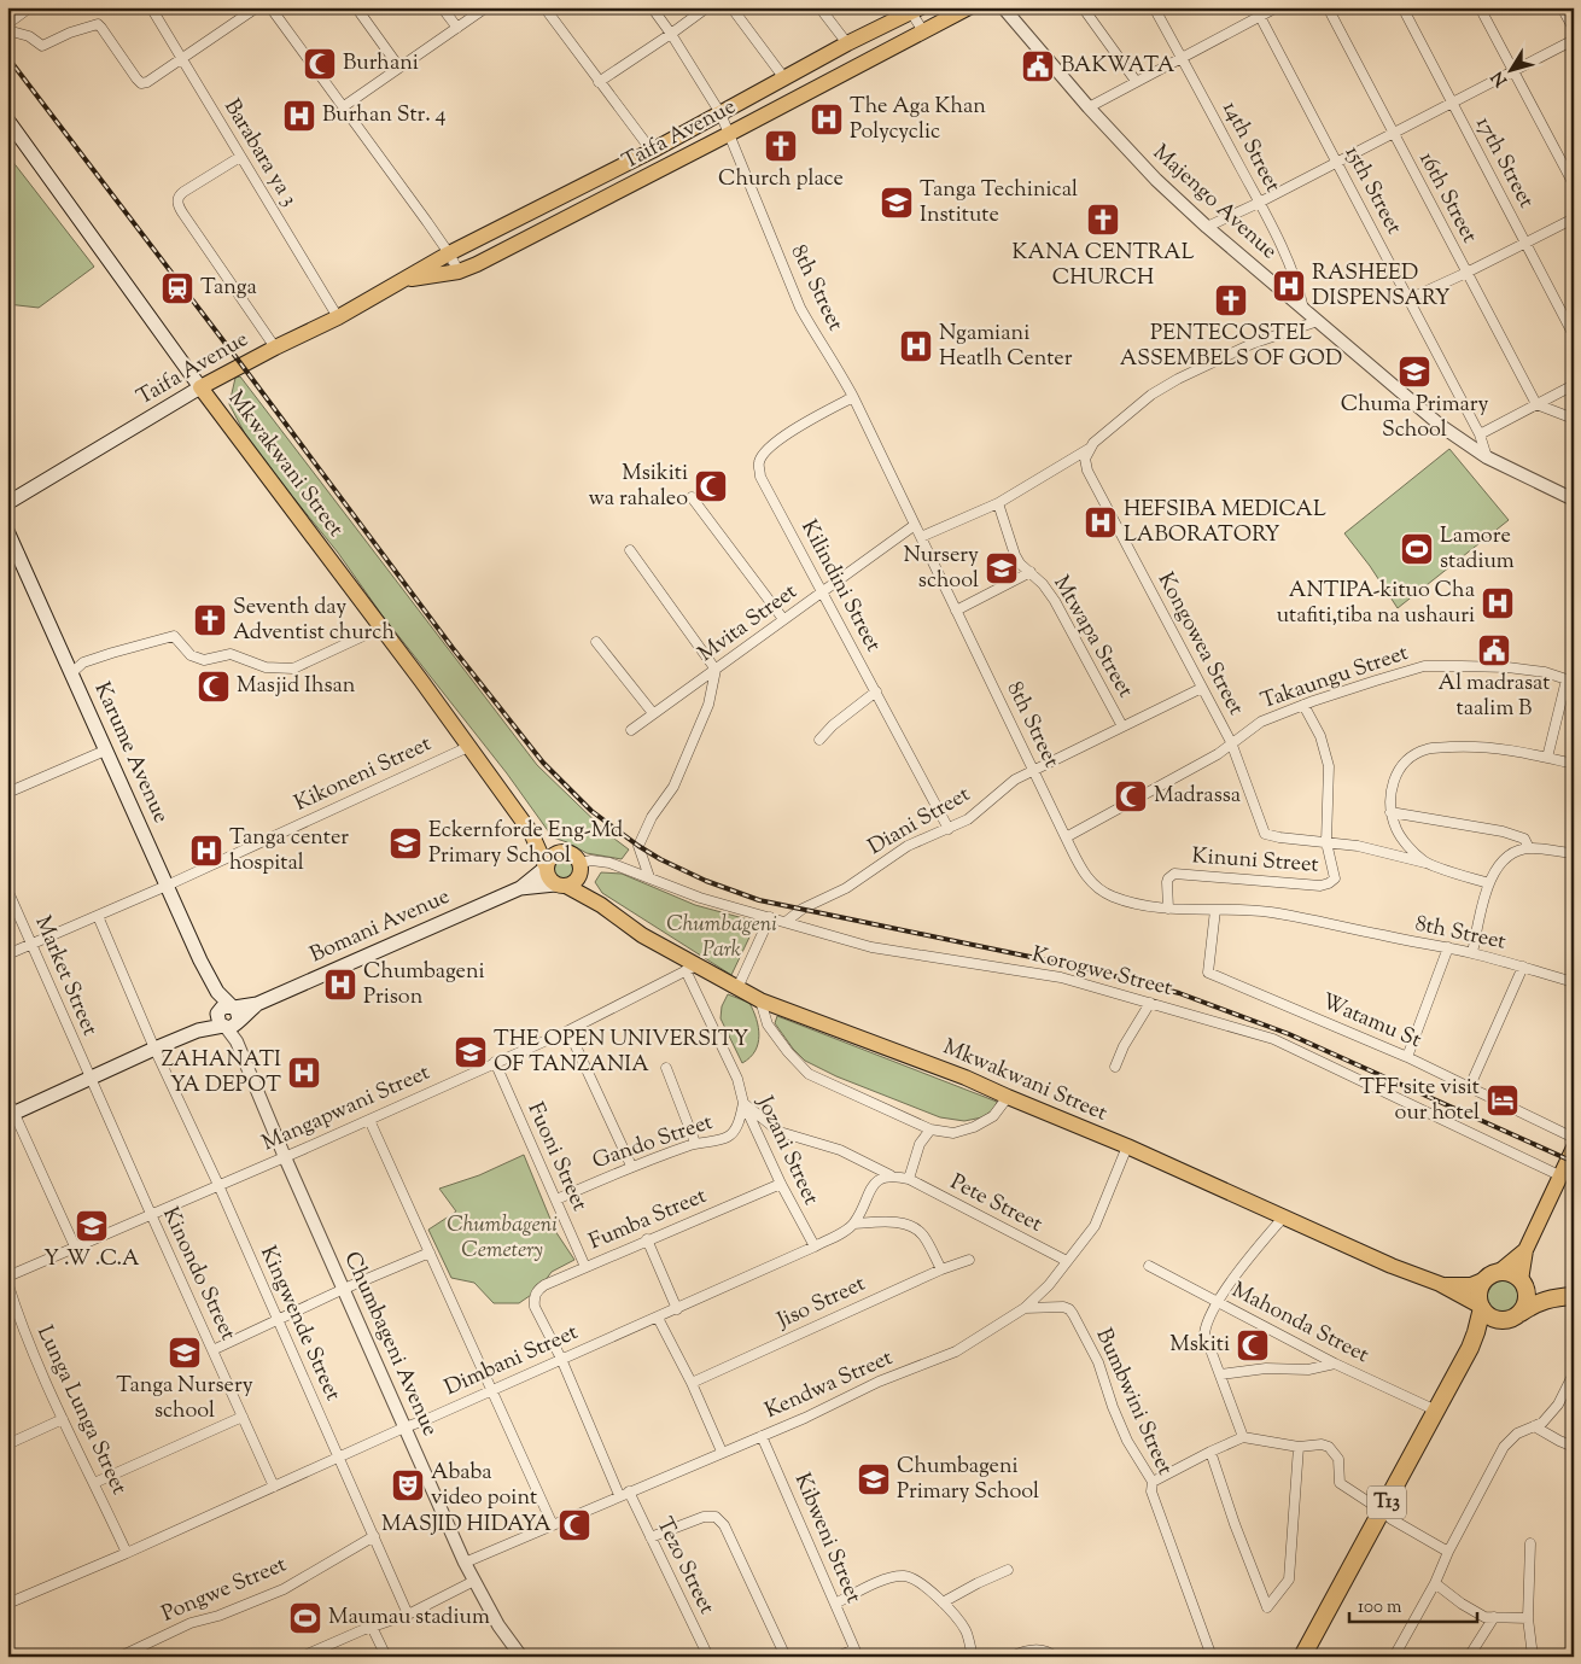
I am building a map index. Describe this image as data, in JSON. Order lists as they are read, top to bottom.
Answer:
{
  "streets": {
    "highway": ["T13"],
    "main road": [
      "Taifa Avenue",
      "Mkwakwani Street",
      "Karume Avenue",
      "Bomani Avenue"
    ],
    "street": [
      "14th Street",
      "Barabara ya 3",
      "17th Street",
      "15th Street",
      "16th Street",
      "Majengo Avenue",
      "8th Street",
      "Kilindini Street",
      "Mvita Street",
      "Mtwapa Street",
      "Kongowea Street",
      "Takaungu Street",
      "Kikoneni Street",
      "Diani Street",
      "Kinuni Street",
      "Korogwe Street",
      "Market Street",
      "Watamu St",
      "Mangapwani Street",
      "Gando Street",
      "Jozani Street",
      "Fuoni Street",
      "Pete Street",
      "Fumba Street",
      "Kinondo Street",
      "Jiso Street",
      "Kingwende Street",
      "Mahonda Street",
      "Chumbageni Avenue",
      "Dimbani Street",
      "Kendwa Street",
      "Bumbwini Street",
      "Lunga Lunga Street",
      "Kibweni Street",
      "Tezo Street",
      "Pongwe Street"
    ]
  },
  "crossings": [
    ["Taifa Avenue", "Barabara ya 3"],
    ["Taifa Avenue", "8th Street"],
    ["Taifa Avenue", "Mkwakwani Street"],
    ["14th Street", "Majengo Avenue"],
    ["15th Street", "Majengo Avenue"],
    ["8th Street", "Kilindini Street"],
    ["8th Street", "Mvita Street"],
    ["8th Street", "Takaungu Street"],
    ["8th Street", "Diani Street"],
    ["8th Street", "Kinuni Street"],
    ["8th Street", "Watamu St"],
    ["Mkwakwani Street", "Kikoneni Street"],
    ["Mkwakwani Street", "Mangapwani Street"],
    ["Mkwakwani Street", "Jozani Street"],
    ["Mkwakwani Street", "Kendwa Street"],
    ["Kilindini Street", "Mvita Street"],
    ["Kilindini Street", "Diani Street"],
    ["Mtwapa Street", "Diani Street"],
    ["Kongowea Street", "Takaungu Street"],
    ["Kongowea Street", "Diani Street"],
    ["Kongowea Street", "Kinuni Street"],
    ["Takaungu Street", "Kinuni Street"],
    ["Karume Avenue", "Kikoneni Street"],
    ["Karume Avenue", "Bomani Avenue"],
    ["Karume Avenue", "Chumbageni Avenue"],
    ["Kikoneni Street", "Market Street"],
    ["Kikoneni Street", "Kingwende Street"],
    ["Diani Street", "Korogwe Street"],
    ["Bomani Avenue", "Chumbageni Avenue"],
    ["Market Street", "Kinondo Street"],
    ["Mangapwani Street", "Jozani Street"],
    ["Mangapwani Street", "Fuoni Street"],
    ["Mangapwani Street", "Kinondo Street"],
    ["Mangapwani Street", "Kingwende Street"],
    ["Mangapwani Street", "Chumbageni Avenue"],
    ["Gando Street", "Jozani Street"],
    ["Gando Street", "Fuoni Street"],
    ["Jozani Street", "Fumba Street"],
    ["Jozani Street", "Dimbani Street"],
    ["Fuoni Street", "Fumba Street"],
    ["Pete Street", "Kendwa Street"],
    ["Fumba Street", "Dimbani Street"],
    ["Fumba Street", "Kendwa Street"],
    ["Fumba Street", "Tezo Street"],
    ["Kinondo Street", "Dimbani Street"],
    ["Kingwende Street", "Dimbani Street"],
    ["Kingwende Street", "Pongwe Street"],
    ["Mahonda Street", "T13"],
    ["Chumbageni Avenue", "Dimbani Street"],
    ["Chumbageni Avenue", "Kendwa Street"],
    ["Dimbani Street", "Lunga Lunga Street"],
    ["Kendwa Street", "Bumbwini Street"],
    ["Kendwa Street", "Kibweni Street"],
    ["Kendwa Street", "Tezo Street"]
  ],
  "parks": ["Chumbageni Park", "Chumbageni Cemetery"],
  "places": {
    "mosque": [
      "Burhani",
      "Msikiti wa rahaleo",
      "Masjid Ihsan",
      "Madrassa",
      "Mskiti",
      "MASJID HIDAYA"
    ],
    "public building": ["BAKWATA", "Al madrasat taalim B"],
    "hospital": [
      "Burhan Str. 4",
      "The Aga Khan Polycyclic",
      "RASHEED DISPENSARY",
      "Ngamiani Heatlh Center",
      "HEFSIBA MEDICAL LABORATORY",
      "ANTIPA-kituo Cha utafiti,tiba na ushauri",
      "Tanga center hospital",
      "Chumbageni Prison",
      "ZAHANATI YA DEPOT"
    ],
    "church": [
      "Church place",
      "KANA CENTRAL CHURCH",
      "PENTECOSTEL ASSEMBELS OF GOD",
      "Seventh day Adventist church"
    ],
    "school or university": [
      "Tanga Techinical Institute",
      "Chuma Primary School",
      "Nursery school",
      "Eckernforde Eng-Md Primary School",
      "THE OPEN UNIVERSITY OF TANZANIA",
      "Y .W .C.A",
      "Tanga Nursery school",
      "Chumbageni Primary School"
    ],
    "station": ["Tanga"],
    "sports": ["Lamore stadium", "Maumau stadium"],
    "hotel": ["TFF site visit our hotel"],
    "theatre": ["Ababa video point"]
  },
  "scale_bar": "100 m",
  "north": "bottom left"
}
